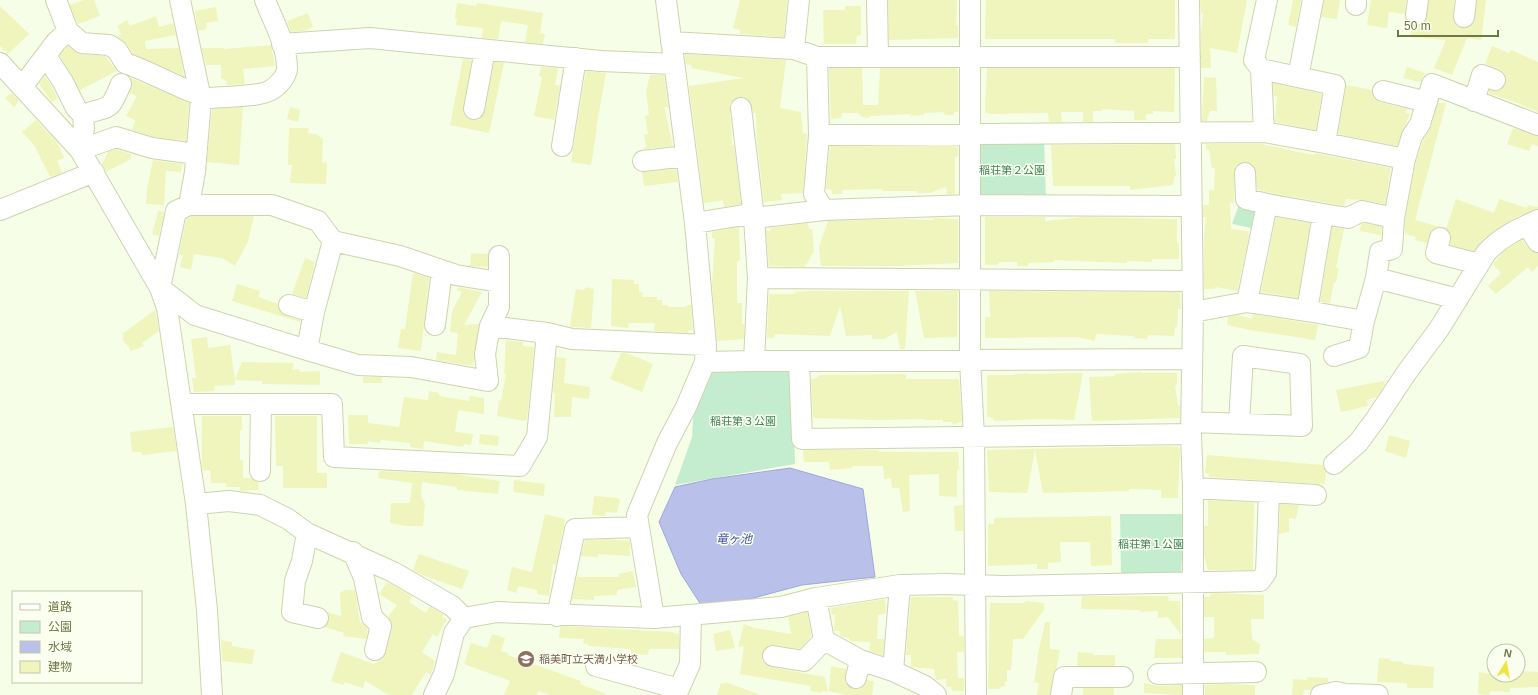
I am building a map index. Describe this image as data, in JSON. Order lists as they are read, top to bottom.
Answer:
{
  "water": ["竜ヶ池"],
  "parks": ["稲荘第２公園", "稲荘第３公園", "稲荘第１公園"],
  "places": {
    "school or university": ["稲美町立天満小学校"]
  },
  "legend": [
    "道路",
    "公園",
    "水域",
    "建物"
  ],
  "scale_bar": "50 m",
  "north": "top"
}
